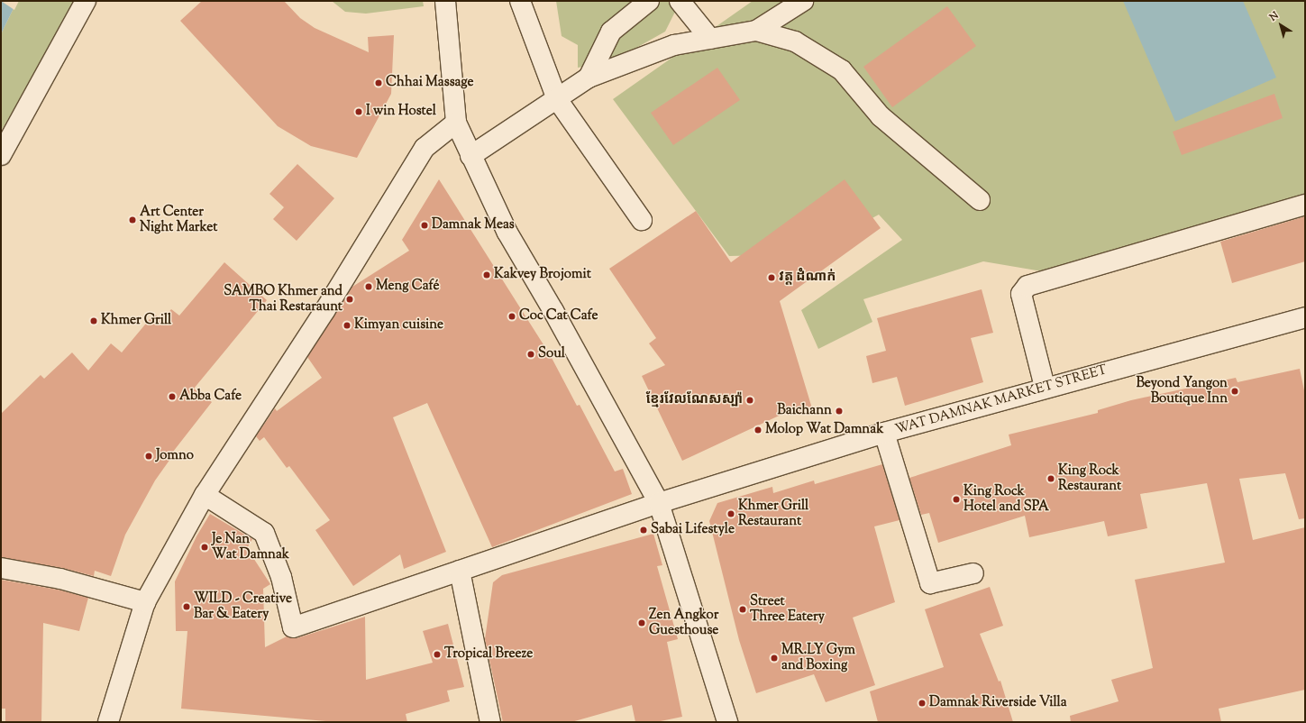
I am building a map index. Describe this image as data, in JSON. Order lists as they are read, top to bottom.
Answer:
{
  "streets": {
    "street": ["WAT DAMNAK MARKET STREET"]
  },
  "places": [
    "Chhai Massage",
    "I win Hostel",
    "Art Center Night Market",
    "Damnak Meas",
    "Kakvey Brojomit",
    "វត្ត ដំំណាក់",
    "Meng Café",
    "SAMBO Khmer and Thai Restaraunt",
    "Coc Cat Cafe",
    "Khmer Grill",
    "Kimyan cuisine",
    "Soul",
    "Beyond Yangon Boutique Inn",
    "Abba Cafe",
    "ខ្មែរវែលណែសស្ប៉ា",
    "Baichann",
    "Molop Wat Damnak",
    "Jomno",
    "King Rock Restaurant",
    "King Rock Hotel and SPA",
    "Khmer Grill Restaurant",
    "Sabai Lifestyle",
    "Je Nan Wat Damnak",
    "WILD - Creative Bar & Eatery",
    "Street Three Eatery",
    "Zen Angkor Guesthouse",
    "Tropical Breeze",
    "MR.LY Gym and Boxing",
    "Damnak Riverside Villa"
  ],
  "north": "top left"
}
